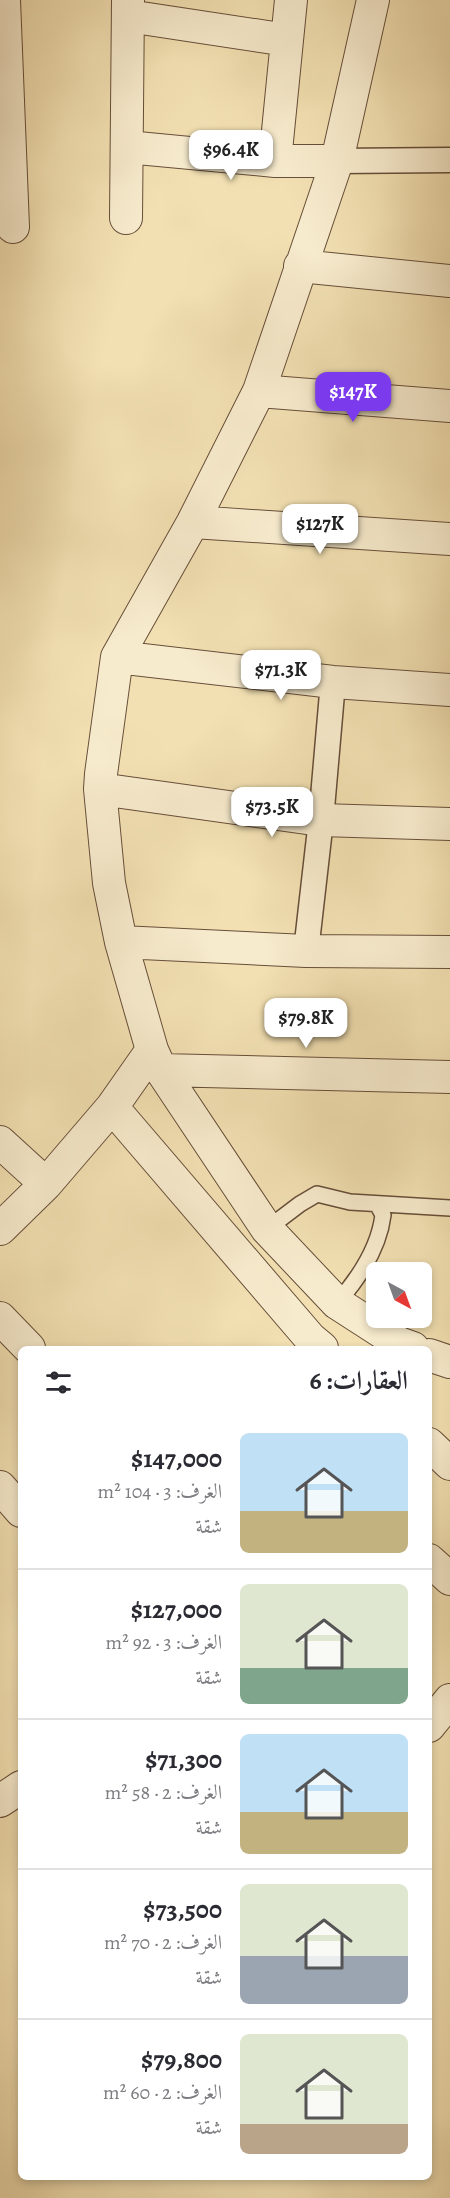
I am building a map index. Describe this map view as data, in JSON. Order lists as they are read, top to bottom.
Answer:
{
  "north": "bottom right",
  "page": {
    "price": [
      "$96.4K",
      "$147K",
      "$127K",
      "$71.3K",
      "$73.5K",
      "$79.8K"
    ],
    "heading": "العقارات: 6",
    "list": [
      {
        "name": "$147,000",
        "note": "الغرف: 3 · 104 m² · شقة"
      },
      {
        "name": "$127,000",
        "note": "الغرف: 3 · 92 m² · شقة"
      },
      {
        "name": "$71,300",
        "note": "الغرف: 2 · 58 m² · شقة"
      },
      {
        "name": "$73,500",
        "note": "الغرف: 2 · 70 m² · شقة"
      },
      {
        "name": "$79,800",
        "note": "الغرف: 2 · 60 m² · شقة"
      }
    ]
  }
}
